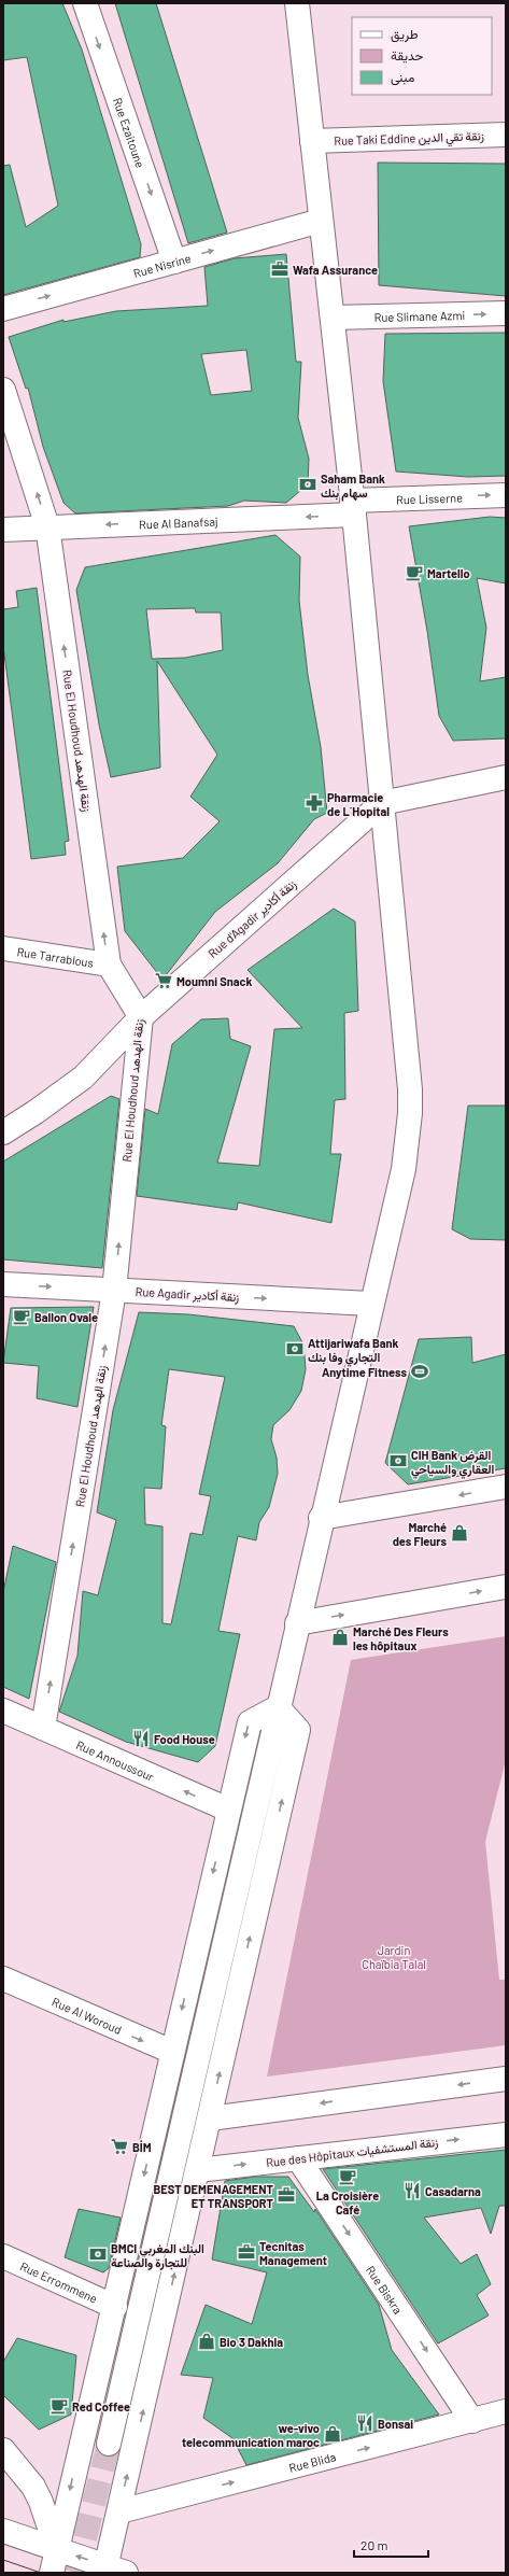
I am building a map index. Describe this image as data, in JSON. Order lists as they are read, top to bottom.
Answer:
{
  "streets": {
    "street": [
      "Rue Ezaitoune",
      "Rue Taki Eddine زنقة تقي الدين",
      "Rue Nisrine",
      "Rue Slimane Azmi",
      "Rue Lisserne",
      "Rue Al Banafsaj",
      "Rue El Houdhoud زنقة الهدهد",
      "Rue d'Agadir زنقة أكادير",
      "Rue Tarrablous",
      "Rue Agadir زنقة أكادير",
      "Rue Annoussour",
      "Rue Al Woroud",
      "Rue des Hôpitaux زنقة المستشفيات",
      "Rue Errommene",
      "Rue Biskra",
      "Rue Blida"
    ]
  },
  "crossings": [
    ["Rue Ezaitoune", "Rue Nisrine"],
    ["Rue Lisserne", "Rue Al Banafsaj"],
    ["Rue Al Banafsaj", "Rue El Houdhoud زنقة الهدهد"],
    ["Rue El Houdhoud زنقة الهدهد", "Rue d'Agadir زنقة أكادير"],
    ["Rue El Houdhoud زنقة الهدهد", "Rue Tarrablous"],
    ["Rue El Houdhoud زنقة الهدهد", "Rue Agadir زنقة أكادير"],
    ["Rue El Houdhoud زنقة الهدهد", "Rue Annoussour"],
    ["Rue des Hôpitaux زنقة المستشفيات", "Rue Biskra"],
    ["Rue Biskra", "Rue Blida"]
  ],
  "one_way": [
    "Rue Nisrine",
    "Rue Slimane Azmi",
    "Rue Lisserne",
    "Rue Al Banafsaj",
    "Rue El Houdhoud زنقة الهدهد",
    "Rue Agadir زنقة أكادير",
    "Rue Annoussour",
    "Rue Al Woroud",
    "Rue Biskra",
    "Rue Blida"
  ],
  "parks": ["Jardin Chaïbia Talal"],
  "places": {
    "office": ["Wafa Assurance", "BEST DEMENAGEMENT ET TRANSPORT", "Tecnitas Management"],
    "bank": [
      "Saham Bank سهام بنك",
      "Attijariwafa Bank التجاري وفا بنك",
      "CIH Bank القرض العقاري والسياحي",
      "BMCI البنك المغربي للتجارة والصناعة"
    ],
    "cafe": [
      "Martello",
      "Ballon Ovale",
      "La Croisière Café",
      "Red Coffee"
    ],
    "pharmacy": ["Pharmacie de L´Hopital"],
    "supermarket": ["Moumni Snack", "BİM"],
    "sports": ["Anytime Fitness"],
    "shop": [
      "Marché des Fleurs",
      "Marché Des Fleurs les hôpitaux",
      "Bio 3 Dakhla",
      "we-vivo telecommunication maroc"
    ],
    "restaurant": ["Food House", "Casadarna", "Bonsai"]
  },
  "legend": ["طريق", "حديقة", "مبنى"],
  "scale_bar": "20 m"
}
